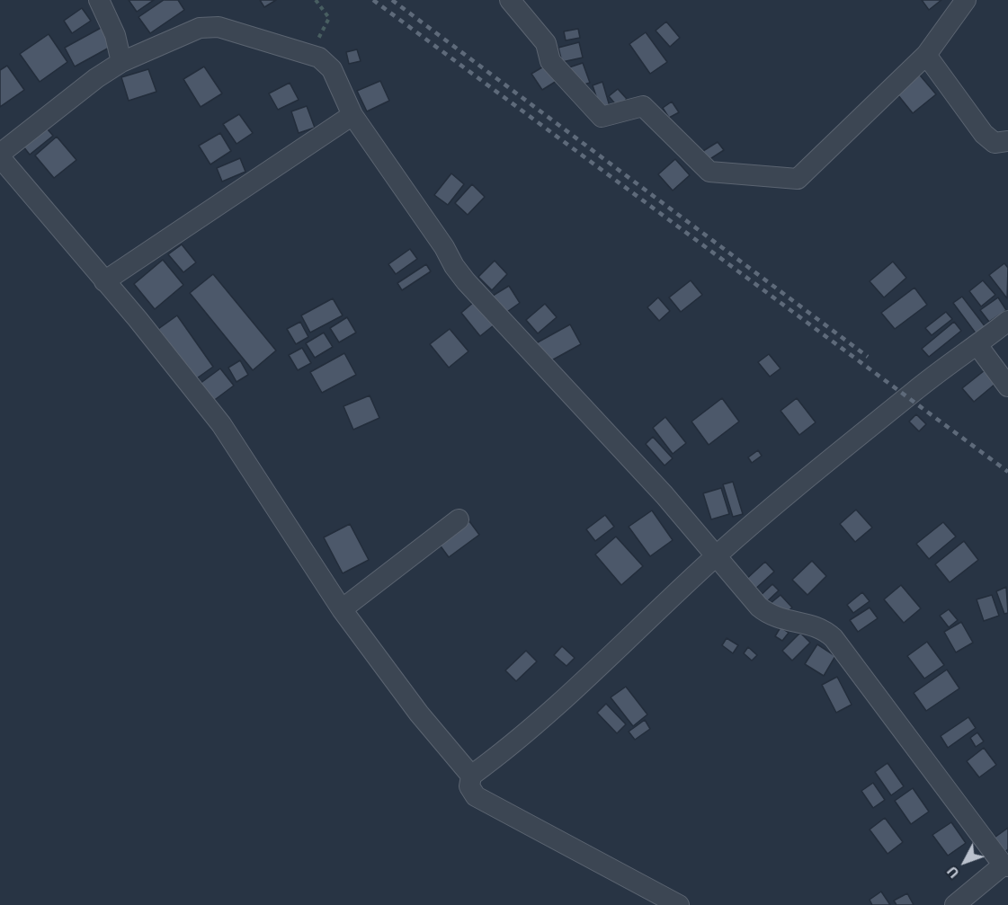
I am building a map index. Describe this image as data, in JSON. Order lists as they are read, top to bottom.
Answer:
{
  "north": "bottom left"
}
